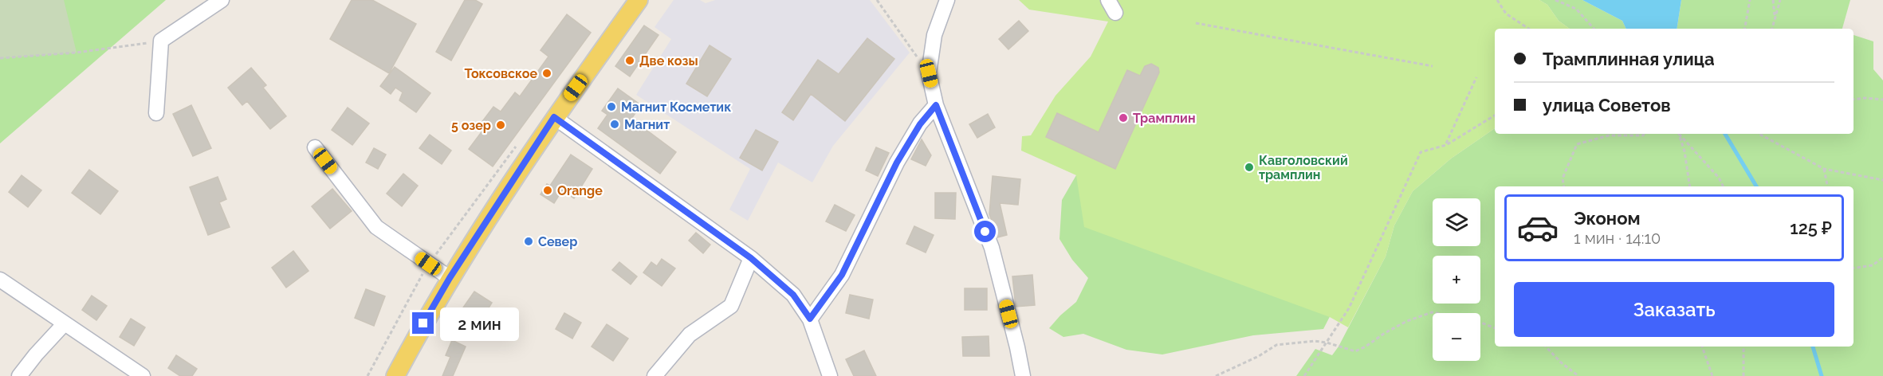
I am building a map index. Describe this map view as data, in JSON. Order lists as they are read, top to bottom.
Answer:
{
  "places": [
    "Две козы",
    "Токсовское",
    "Магнит Косметик",
    "Трамплин",
    "Магнит",
    "5 озер",
    "Кавголовский трамплин",
    "Orange",
    "Север"
  ],
  "page": {
    "banner": ["Трамплинная улица", "улица Советов"],
    "list": [
      {
        "name": "Эконом",
        "note": "1 мин · 14:10",
        "value": "125 ₽"
      }
    ],
    "map_buttons": ["+", "−"],
    "buttons": "Заказать",
    "bubble": "2 мин"
  }
}
